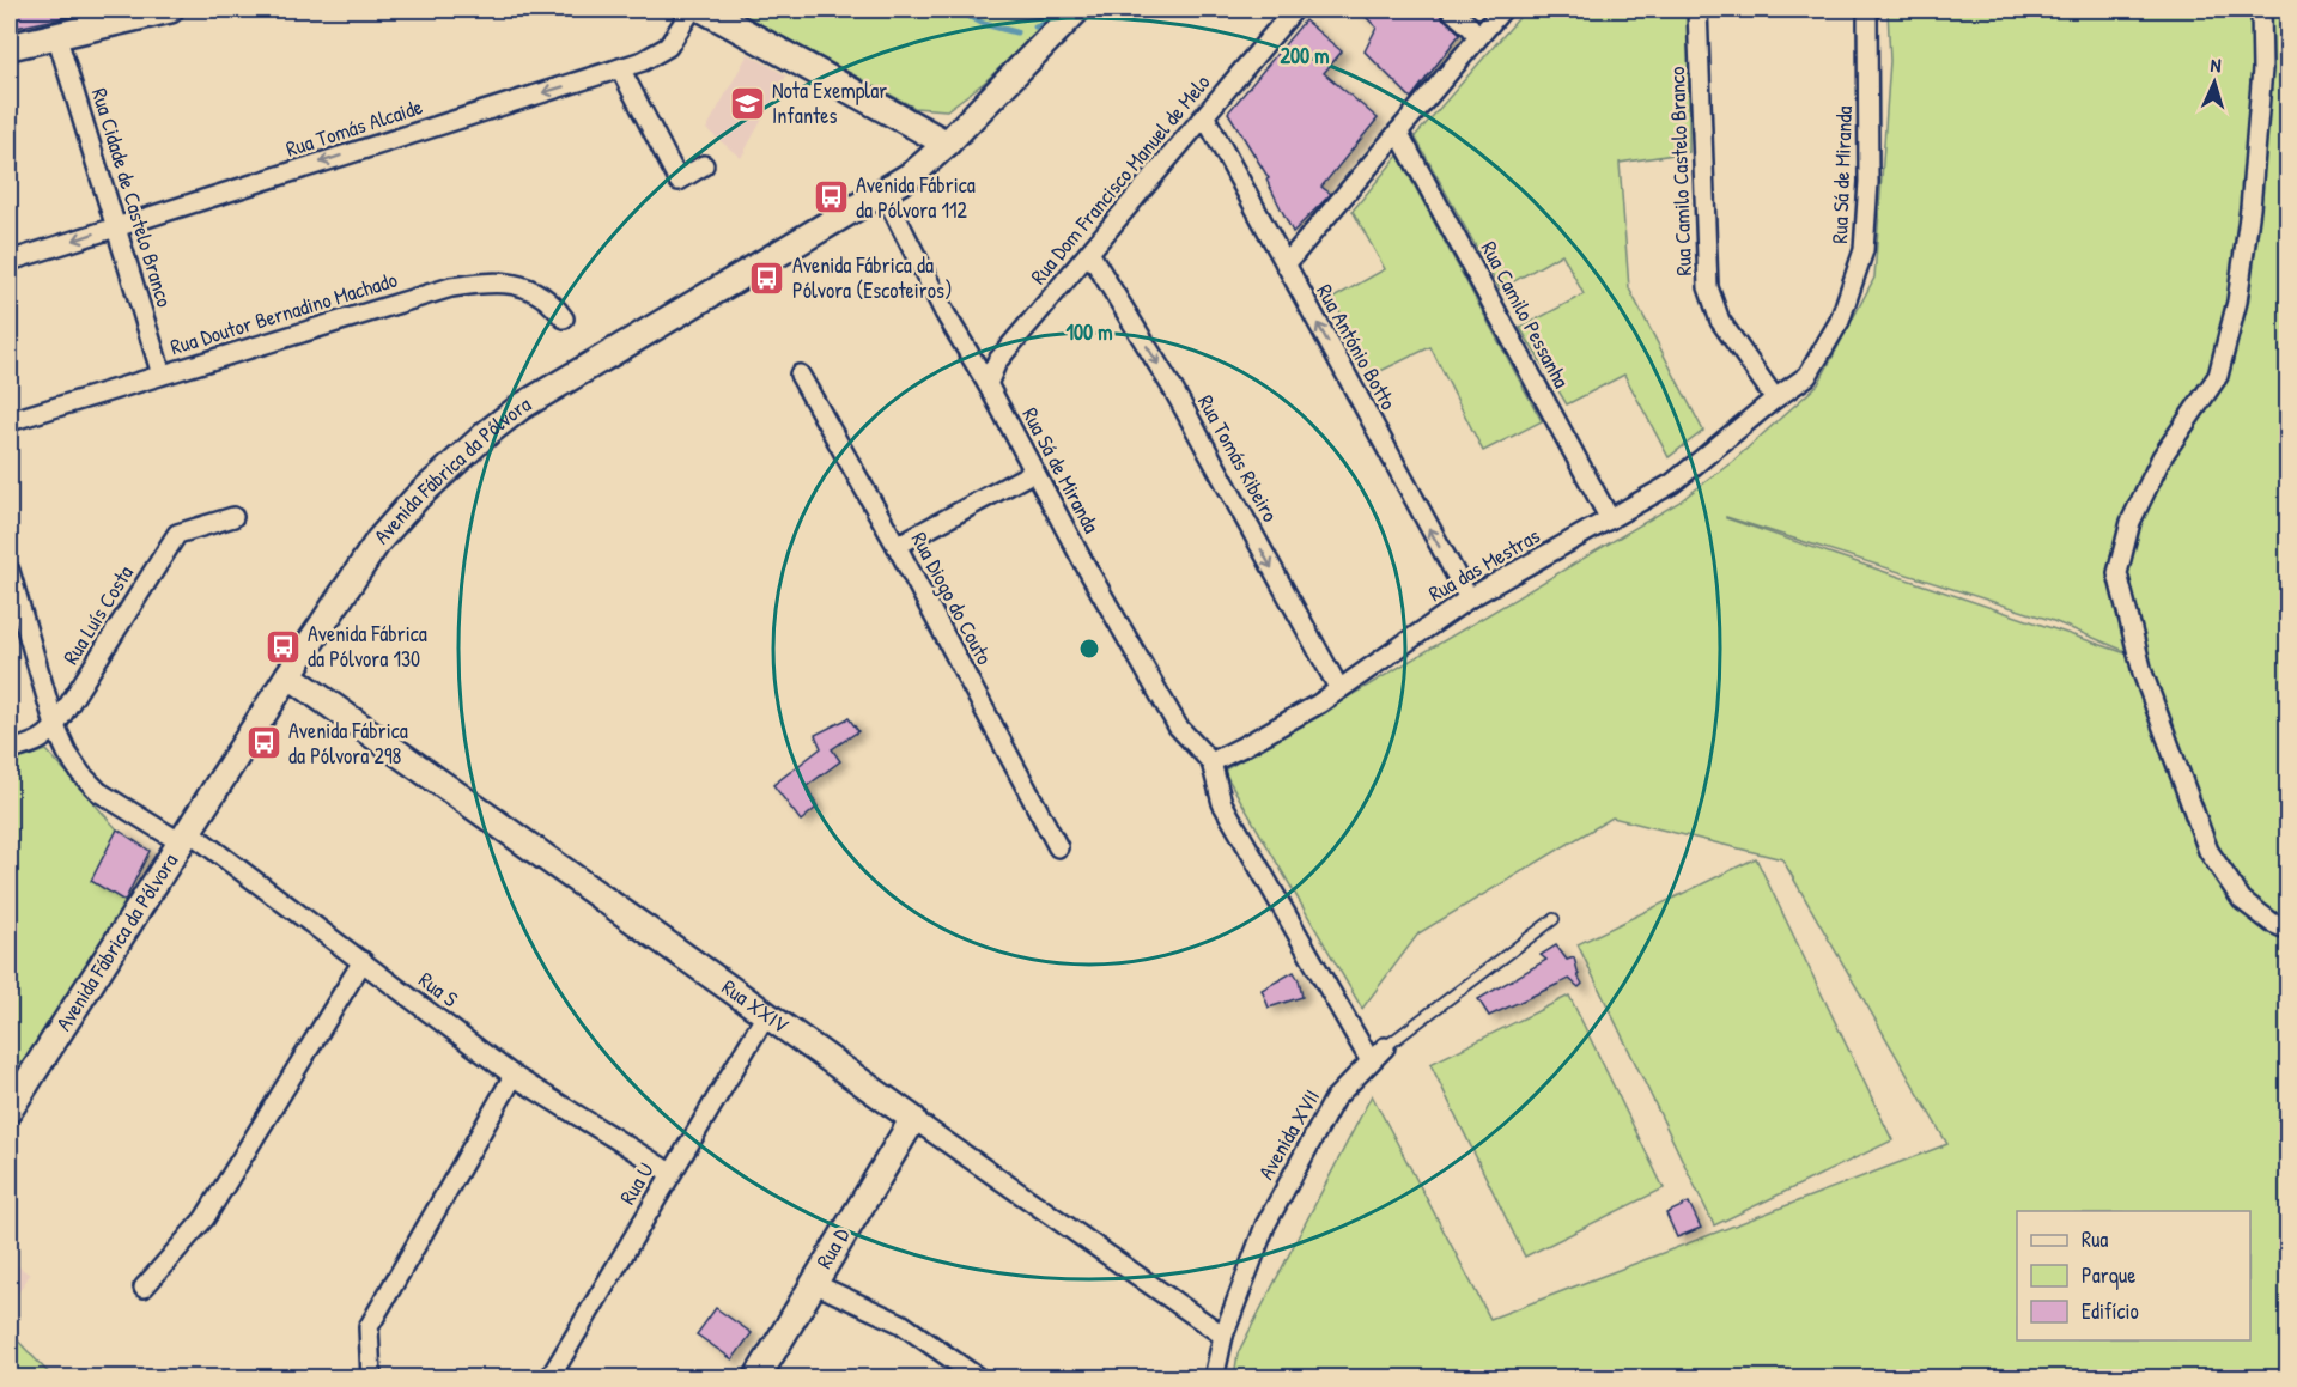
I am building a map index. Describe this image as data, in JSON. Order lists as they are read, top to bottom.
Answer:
{
  "streets": {
    "street": [
      "Rua Tomás Alcaide",
      "Rua Camilo Castelo Branco",
      "Rua Sá de Miranda",
      "Rua Dom Francisco Manuel de Melo",
      "Rua Cidade de Castelo Branco",
      "Rua Doutor Bernadino Machado",
      "Rua Camilo Pessanha",
      "Rua António Botto",
      "Rua Tomás Ribeiro",
      "Avenida Fábrica da Pólvora",
      "Rua das Mestras",
      "Rua Diogo do Couto",
      "Rua Luís Costa",
      "Rua S",
      "Rua XXIV",
      "Avenida XVII",
      "Rua U",
      "Rua D"
    ]
  },
  "crossings": [
    ["Rua Tomás Alcaide", "Rua Cidade de Castelo Branco"],
    ["Rua Camilo Castelo Branco", "Rua Sá de Miranda"],
    ["Rua Camilo Castelo Branco", "Rua das Mestras"],
    ["Rua Sá de Miranda", "Rua Dom Francisco Manuel de Melo"],
    ["Rua Sá de Miranda", "Avenida Fábrica da Pólvora"],
    ["Rua Sá de Miranda", "Rua das Mestras"],
    ["Rua Dom Francisco Manuel de Melo", "Rua António Botto"],
    ["Rua Dom Francisco Manuel de Melo", "Rua Tomás Ribeiro"],
    ["Rua Cidade de Castelo Branco", "Rua Doutor Bernadino Machado"],
    ["Rua Camilo Pessanha", "Rua das Mestras"],
    ["Rua António Botto", "Rua das Mestras"],
    ["Rua Tomás Ribeiro", "Rua das Mestras"],
    ["Avenida Fábrica da Pólvora", "Rua S"],
    ["Avenida Fábrica da Pólvora", "Rua XXIV"],
    ["Rua Luís Costa", "Rua S"],
    ["Rua S", "Rua U"],
    ["Rua XXIV", "Avenida XVII"],
    ["Rua XXIV", "Rua U"],
    ["Rua XXIV", "Rua D"]
  ],
  "one_way": ["Rua Tomás Alcaide", "Rua António Botto", "Rua Tomás Ribeiro"],
  "places": {
    "school or university": ["Nota Exemplar Infantes"],
    "bus stop": [
      "Avenida Fábrica da Pólvora 112",
      "Avenida Fábrica da Pólvora (Escoteiros)",
      "Avenida Fábrica da Pólvora 130",
      "Avenida Fábrica da Pólvora 298"
    ]
  },
  "legend": ["Rua", "Parque", "Edifício"],
  "north": "top",
  "rings": ["200 m", "100 m"]
}
